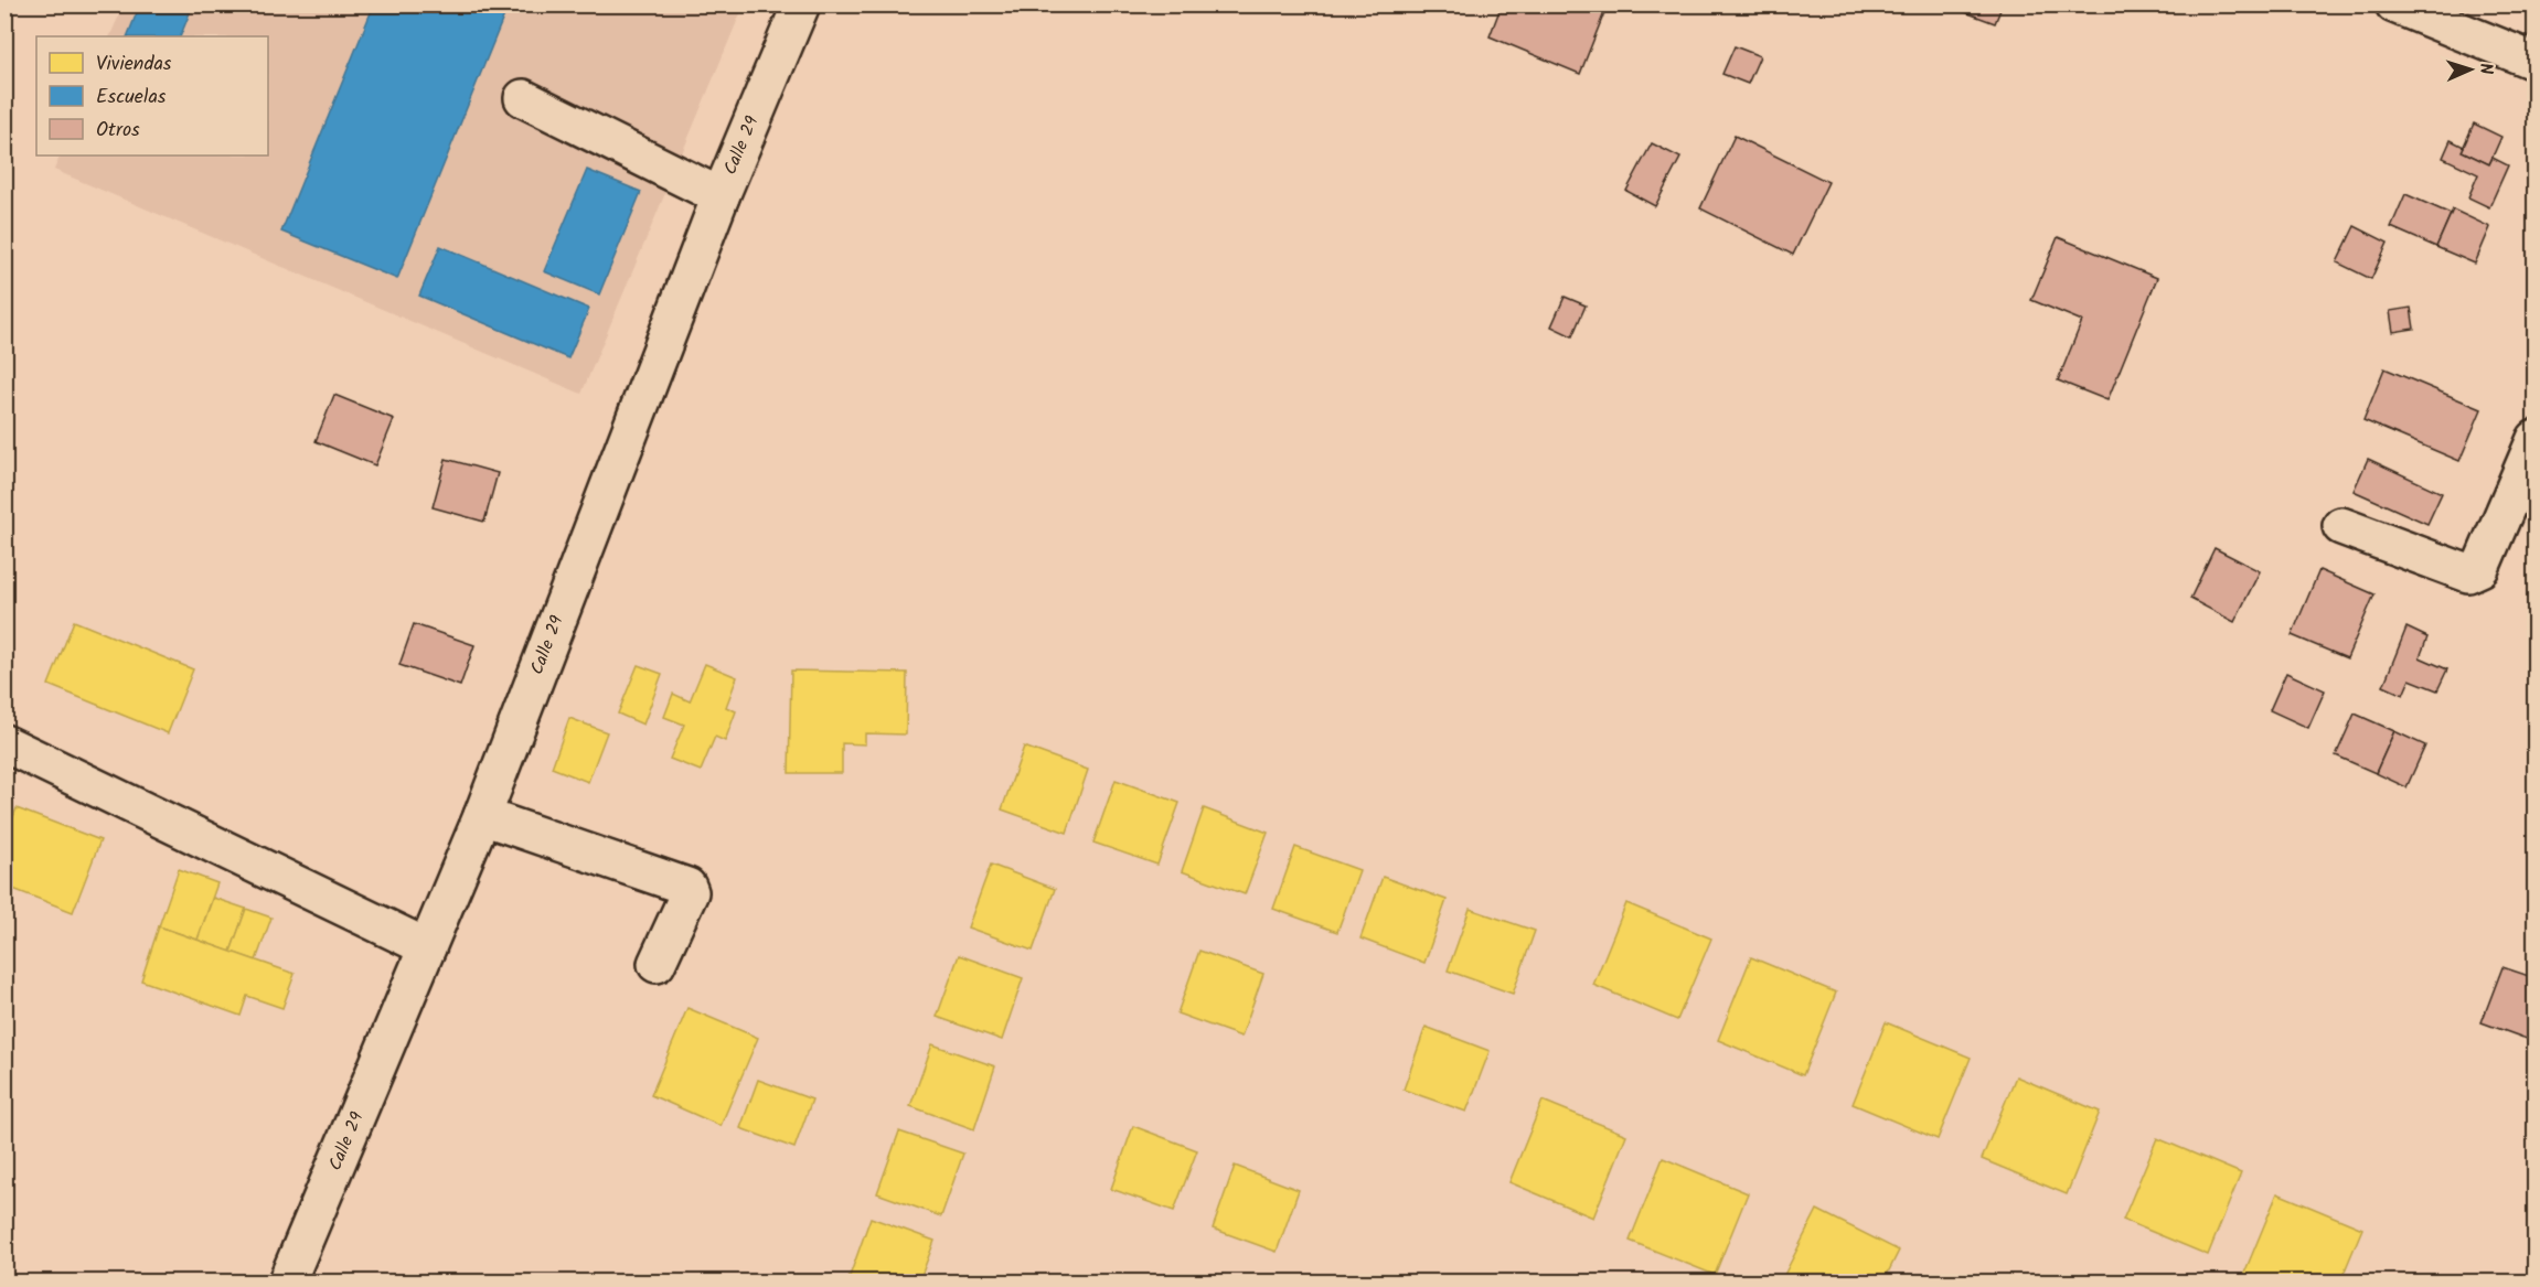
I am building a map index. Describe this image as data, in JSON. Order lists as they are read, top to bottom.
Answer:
{
  "streets": {
    "street": ["Calle 29"]
  },
  "legend": ["Viviendas", "Escuelas", "Otros"],
  "north": "right"
}
